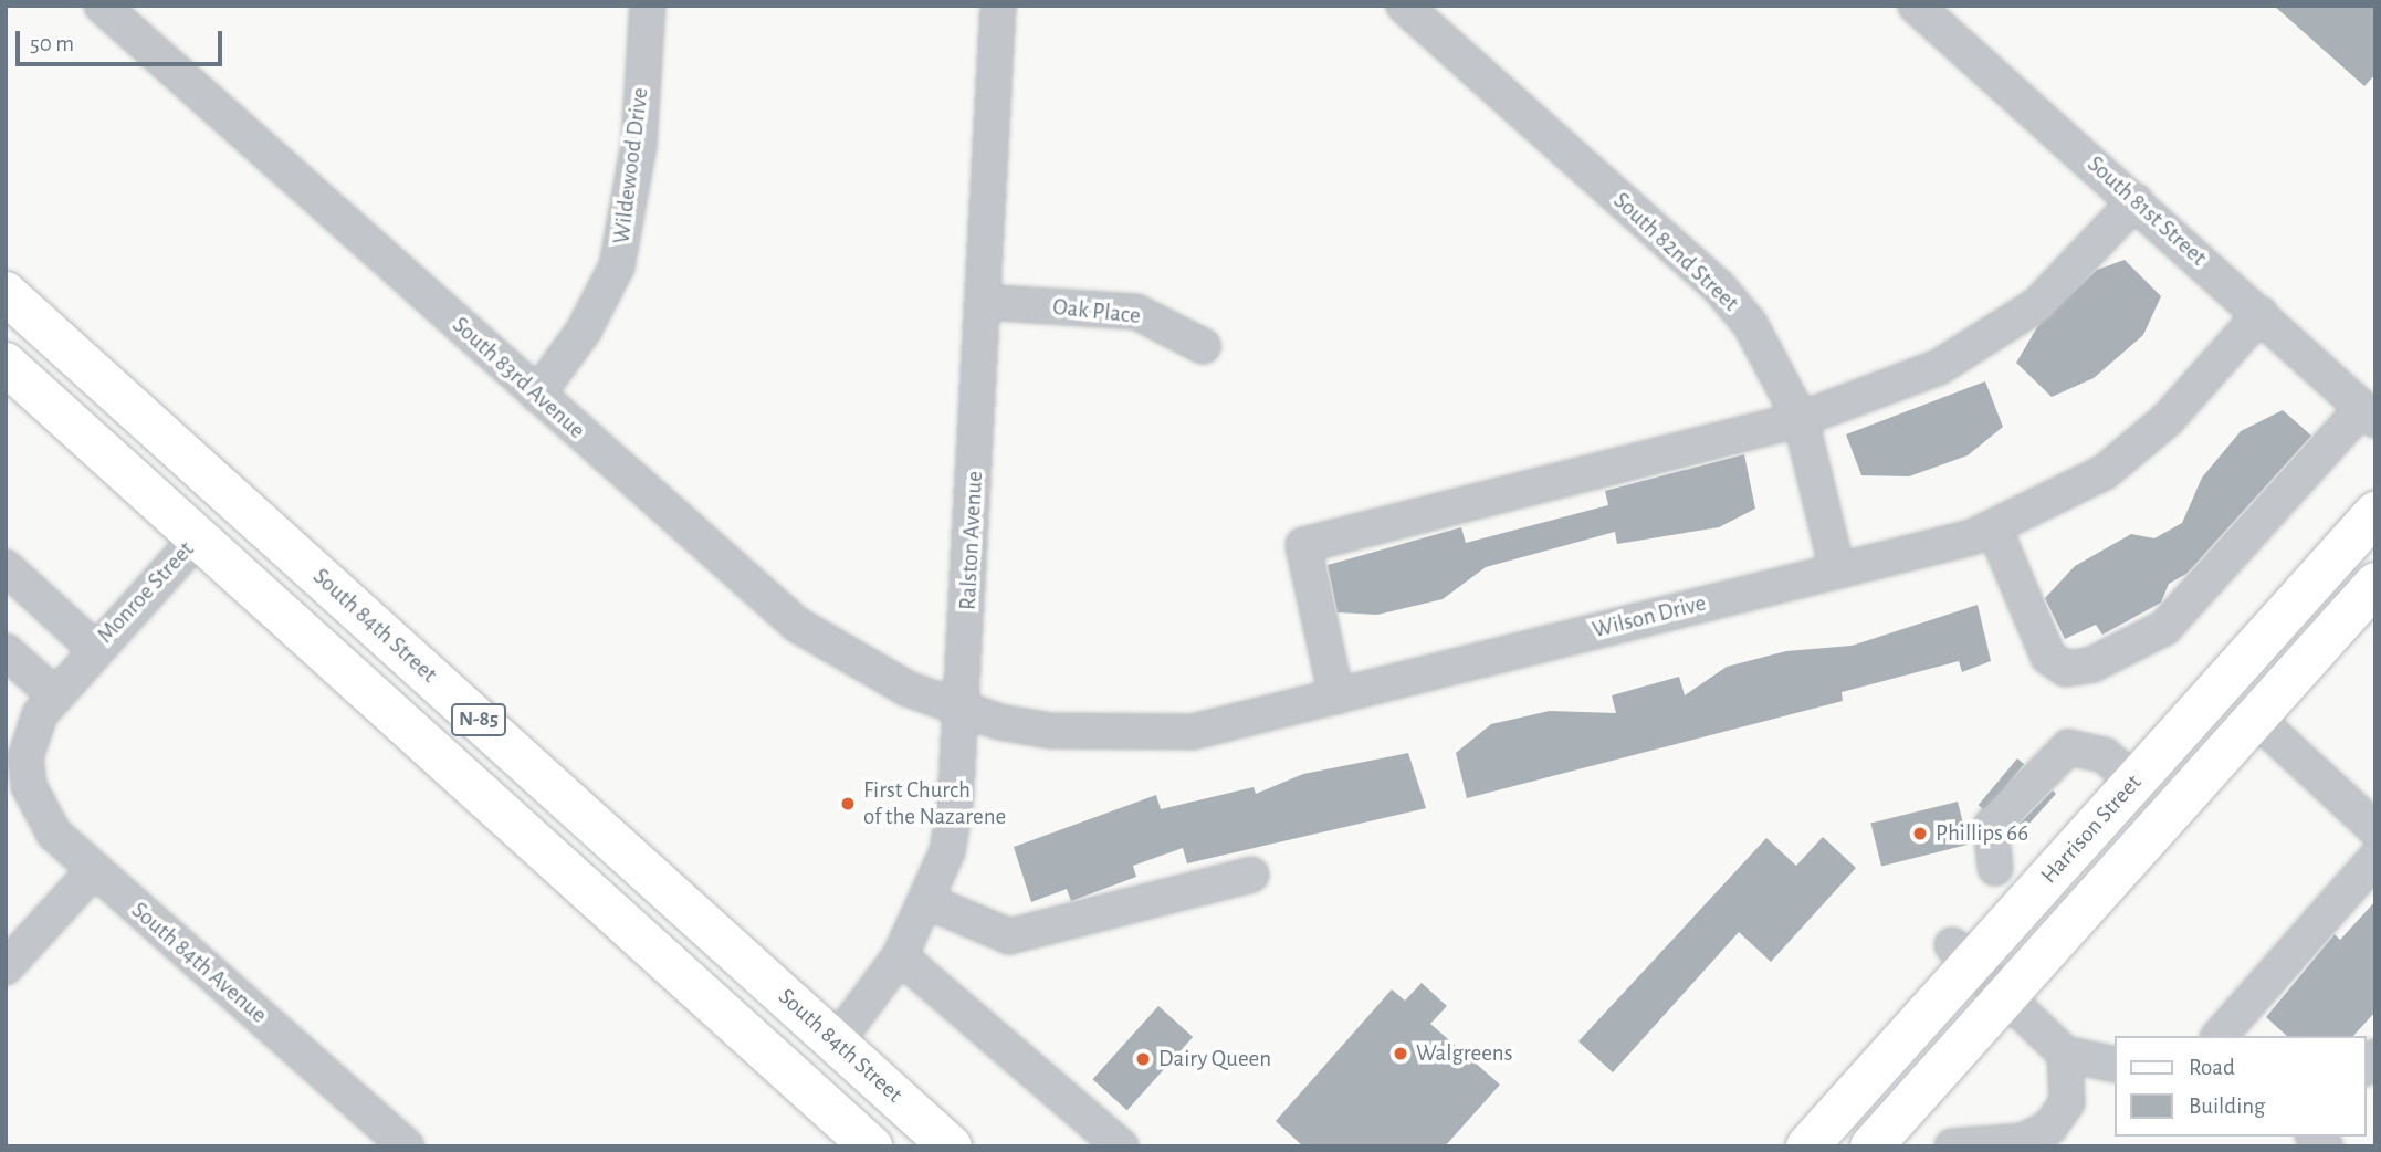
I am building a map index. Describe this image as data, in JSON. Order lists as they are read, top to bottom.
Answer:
{
  "streets": {
    "main road": ["South 84th Street", "N-85", "Harrison Street"],
    "street": [
      "Wildewood Drive",
      "South 81st Street",
      "South 82nd Street",
      "Oak Place",
      "South 83rd Avenue",
      "Ralston Avenue",
      "Monroe Street",
      "Wilson Drive",
      "South 84th Avenue"
    ]
  },
  "crossings": [
    ["Wildewood Drive", "South 83rd Avenue"],
    ["South 81st Street", "Wilson Drive"],
    ["South 82nd Street", "Wilson Drive"],
    ["Oak Place", "Ralston Avenue"],
    ["South 83rd Avenue", "Ralston Avenue"],
    ["South 83rd Avenue", "Wilson Drive"],
    ["Ralston Avenue", "Wilson Drive"],
    ["Ralston Avenue", "South 84th Street"],
    ["Monroe Street", "N-85"],
    ["Monroe Street", "South 84th Avenue"]
  ],
  "places": [
    "First Church of the Nazarene",
    "Phillips 66",
    "Walgreens",
    "Dairy Queen"
  ],
  "legend": ["Road", "Building"],
  "scale_bar": "50 m"
}
